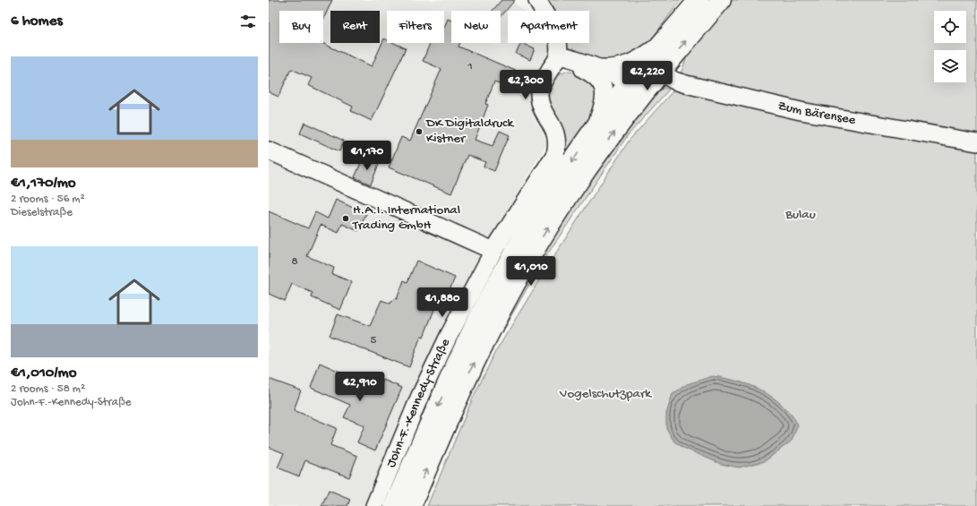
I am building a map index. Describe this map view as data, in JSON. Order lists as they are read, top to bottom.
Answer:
{
  "streets": {
    "street": ["Zum Bärensee", "John-F.-Kennedy-Straße"]
  },
  "parks": ["Bulau", "Vogelschutzpark"],
  "places": ["DK Digitaldruck Kistner", "H.A.I. International Trading GmbH"],
  "house_numbers": ["1", "8", "5"],
  "page": {
    "heading": "6 homes",
    "chip": [
      "Buy",
      "Rent",
      "Filters",
      "New",
      "Apartment"
    ],
    "list": [
      {
        "name": "€1,170/mo",
        "note": "2 rooms · 56 m² · Dieselstraße"
      },
      {
        "name": "€1,010/mo",
        "note": "2 rooms · 58 m² · John-F.-Kennedy-Straße"
      }
    ],
    "price": [
      "€2,220",
      "€2,300",
      "€1,170",
      "€1,010",
      "€1,880",
      "€2,910"
    ]
  }
}
